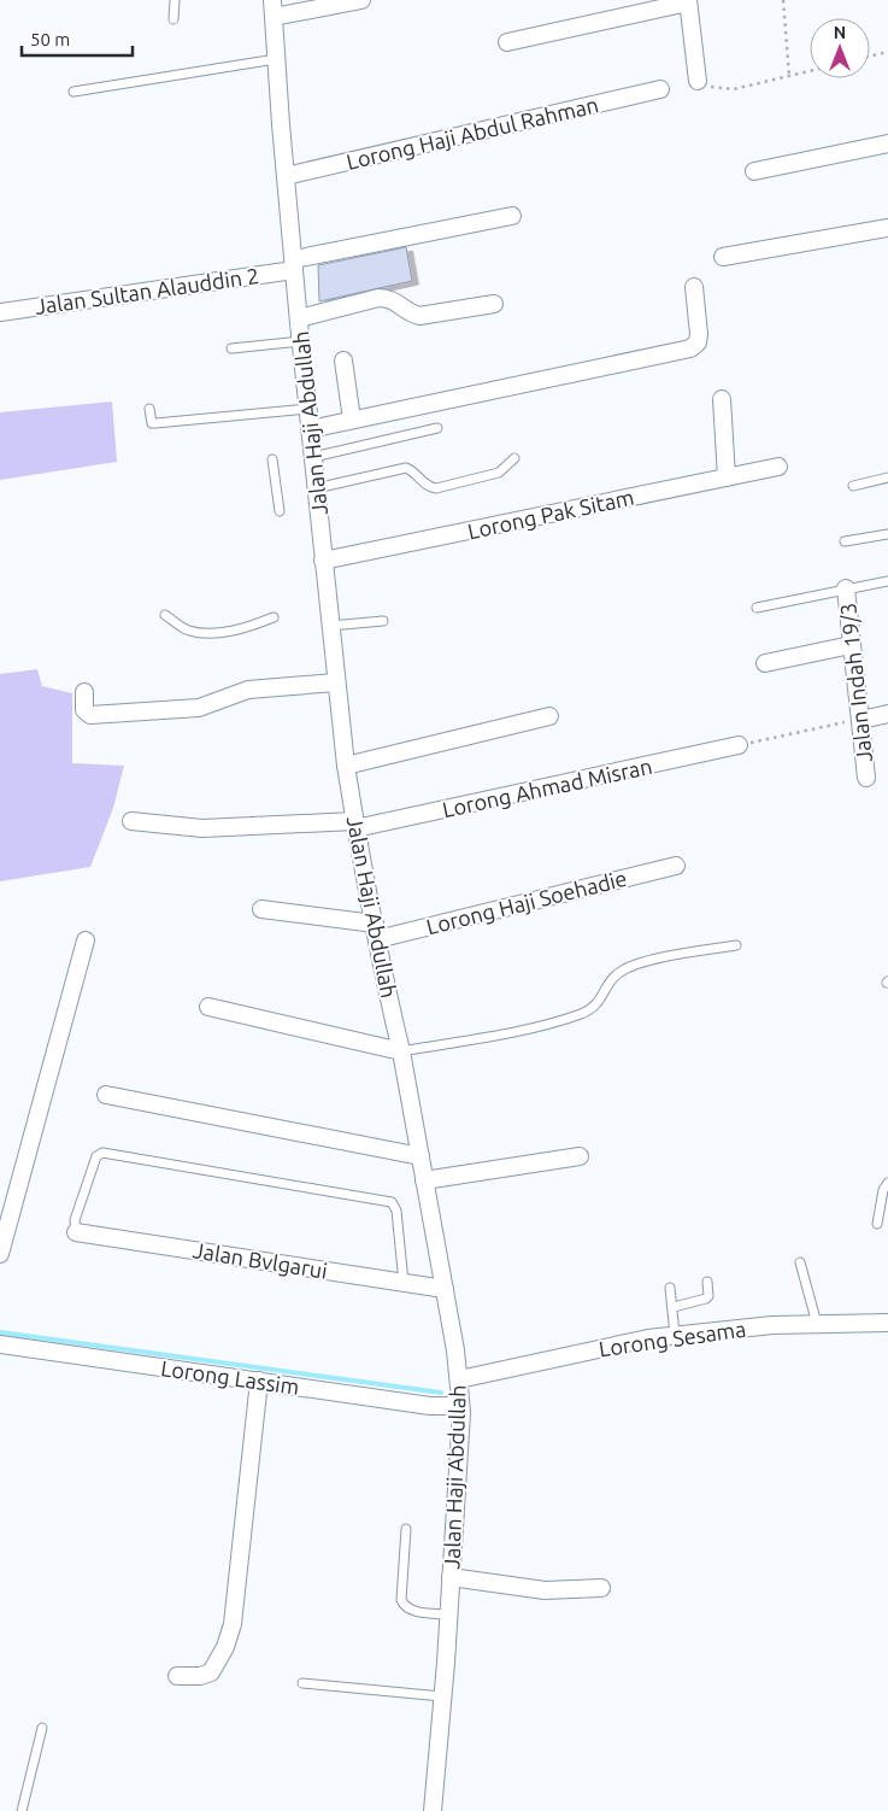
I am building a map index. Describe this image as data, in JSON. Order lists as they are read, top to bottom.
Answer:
{
  "streets": {
    "street": [
      "Lorong Haji Abdul Rahman",
      "Jalan Sultan Alauddin 2",
      "Jalan Haji Abdullah",
      "Lorong Pak Sitam",
      "Jalan Indah 19/3",
      "Lorong Ahmad Misran",
      "Lorong Haji Soehadie",
      "Jalan Bvlgarui",
      "Lorong Sesama",
      "Lorong Lassim"
    ]
  },
  "crossings": [
    ["Lorong Haji Abdul Rahman", "Jalan Haji Abdullah"],
    ["Jalan Sultan Alauddin 2", "Jalan Haji Abdullah"],
    ["Jalan Haji Abdullah", "Lorong Pak Sitam"],
    ["Jalan Haji Abdullah", "Lorong Ahmad Misran"],
    ["Jalan Haji Abdullah", "Lorong Haji Soehadie"],
    ["Jalan Haji Abdullah", "Jalan Bvlgarui"],
    ["Jalan Haji Abdullah", "Lorong Sesama"],
    ["Jalan Haji Abdullah", "Lorong Lassim"]
  ],
  "scale_bar": "50 m",
  "north": "top"
}
